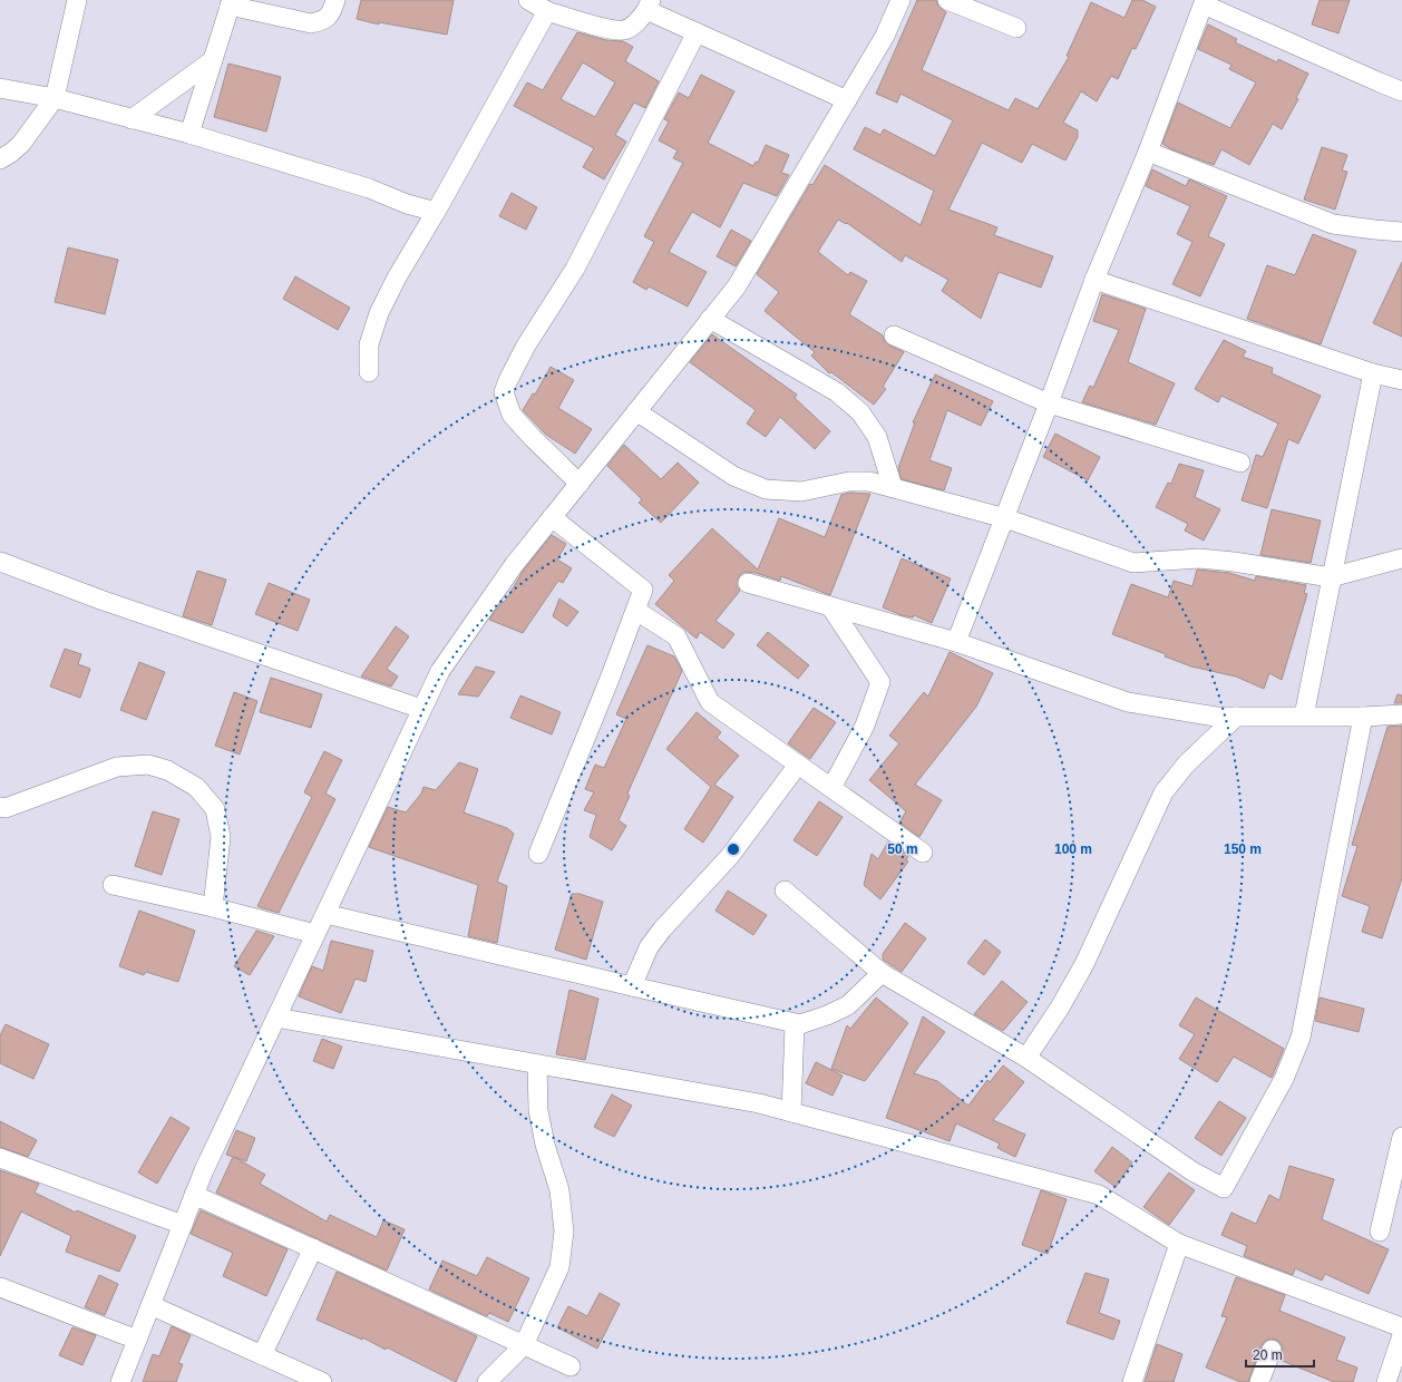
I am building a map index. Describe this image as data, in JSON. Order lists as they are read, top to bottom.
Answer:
{
  "scale_bar": "20 m",
  "rings": ["50 m", "100 m", "150 m"]
}
